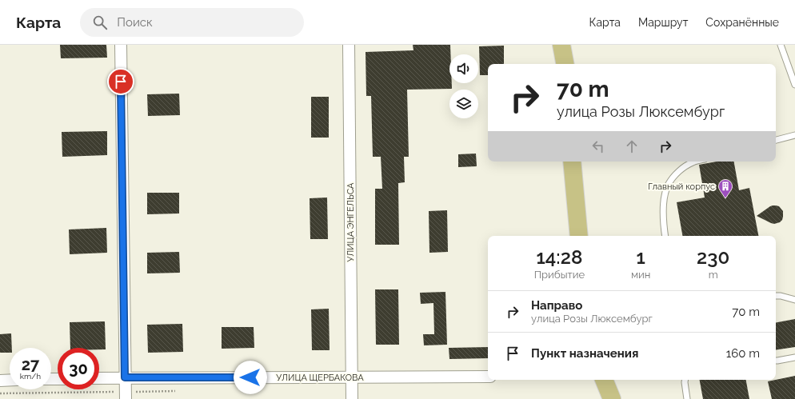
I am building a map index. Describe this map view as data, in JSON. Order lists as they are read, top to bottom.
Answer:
{
  "streets": {
    "street": ["УЛИЦА ЭНГЕЛЬСА", "УЛИЦА ЩЕРБАКОВА"]
  },
  "crossings": [
    ["УЛИЦА ЭНГЕЛЬСА", "УЛИЦА ЩЕРБАКОВА"]
  ],
  "places": {
    "building": ["Главный корпус"]
  },
  "page": {
    "header": "Карта",
    "search": "Поиск",
    "nav": ["Карта", "Маршрут", "Сохранённые"],
    "turn": ["70 m", "улица Розы Люксембург"],
    "eta": [
      "14:28",
      "Прибытие",
      "1",
      "мин",
      "230",
      "m"
    ],
    "list": [
      {
        "name": "Направо",
        "note": "улица Розы Люксембург",
        "value": "70 m"
      },
      {
        "name": "Пункт назначения",
        "value": "160 m"
      }
    ],
    "speed": "27 km/h",
    "limit": "30"
  }
}
